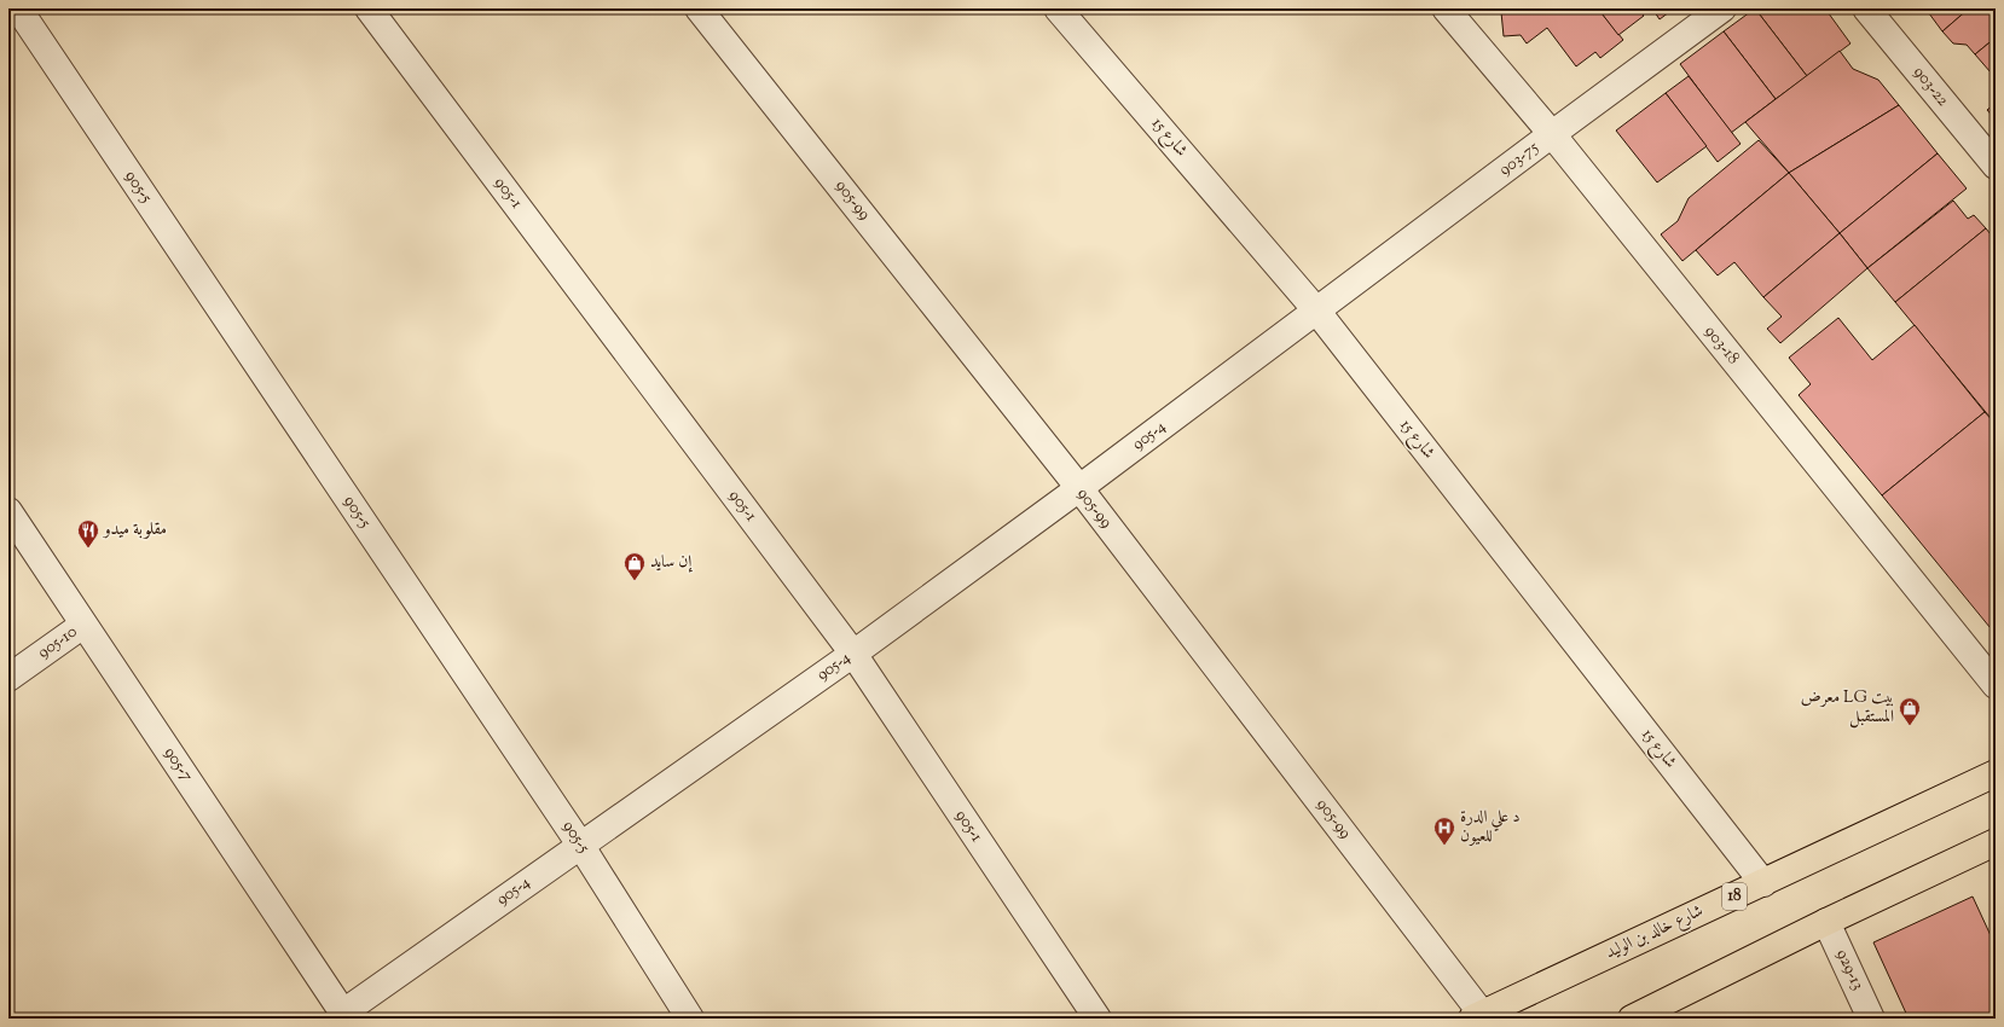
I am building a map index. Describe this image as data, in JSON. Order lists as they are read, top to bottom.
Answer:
{
  "streets": {
    "main road": ["18", "شارع خالد بن الوليد"],
    "street": [
      "903-22",
      "شارع 15",
      "903-75",
      "905-5",
      "905-1",
      "905-99",
      "903-18",
      "905-4",
      "905-10",
      "905-7",
      "929-13"
    ]
  },
  "crossings": [
    ["شارع 15", "903-75"],
    ["شارع 15", "905-4"],
    ["شارع 15", "شارع خالد بن الوليد"],
    ["903-75", "903-18"],
    ["903-75", "905-4"],
    ["905-5", "905-4"],
    ["905-1", "905-4"],
    ["905-99", "905-4"],
    ["905-99", "شارع خالد بن الوليد"],
    ["905-4", "905-7"],
    ["905-10", "905-7"]
  ],
  "places": {
    "restaurant": ["مقلوبة ميدو"],
    "shop": ["إن سايد", "معرض LG بيت المستقبل"],
    "hospital": ["د علي الدرة للعيون"]
  }
}
